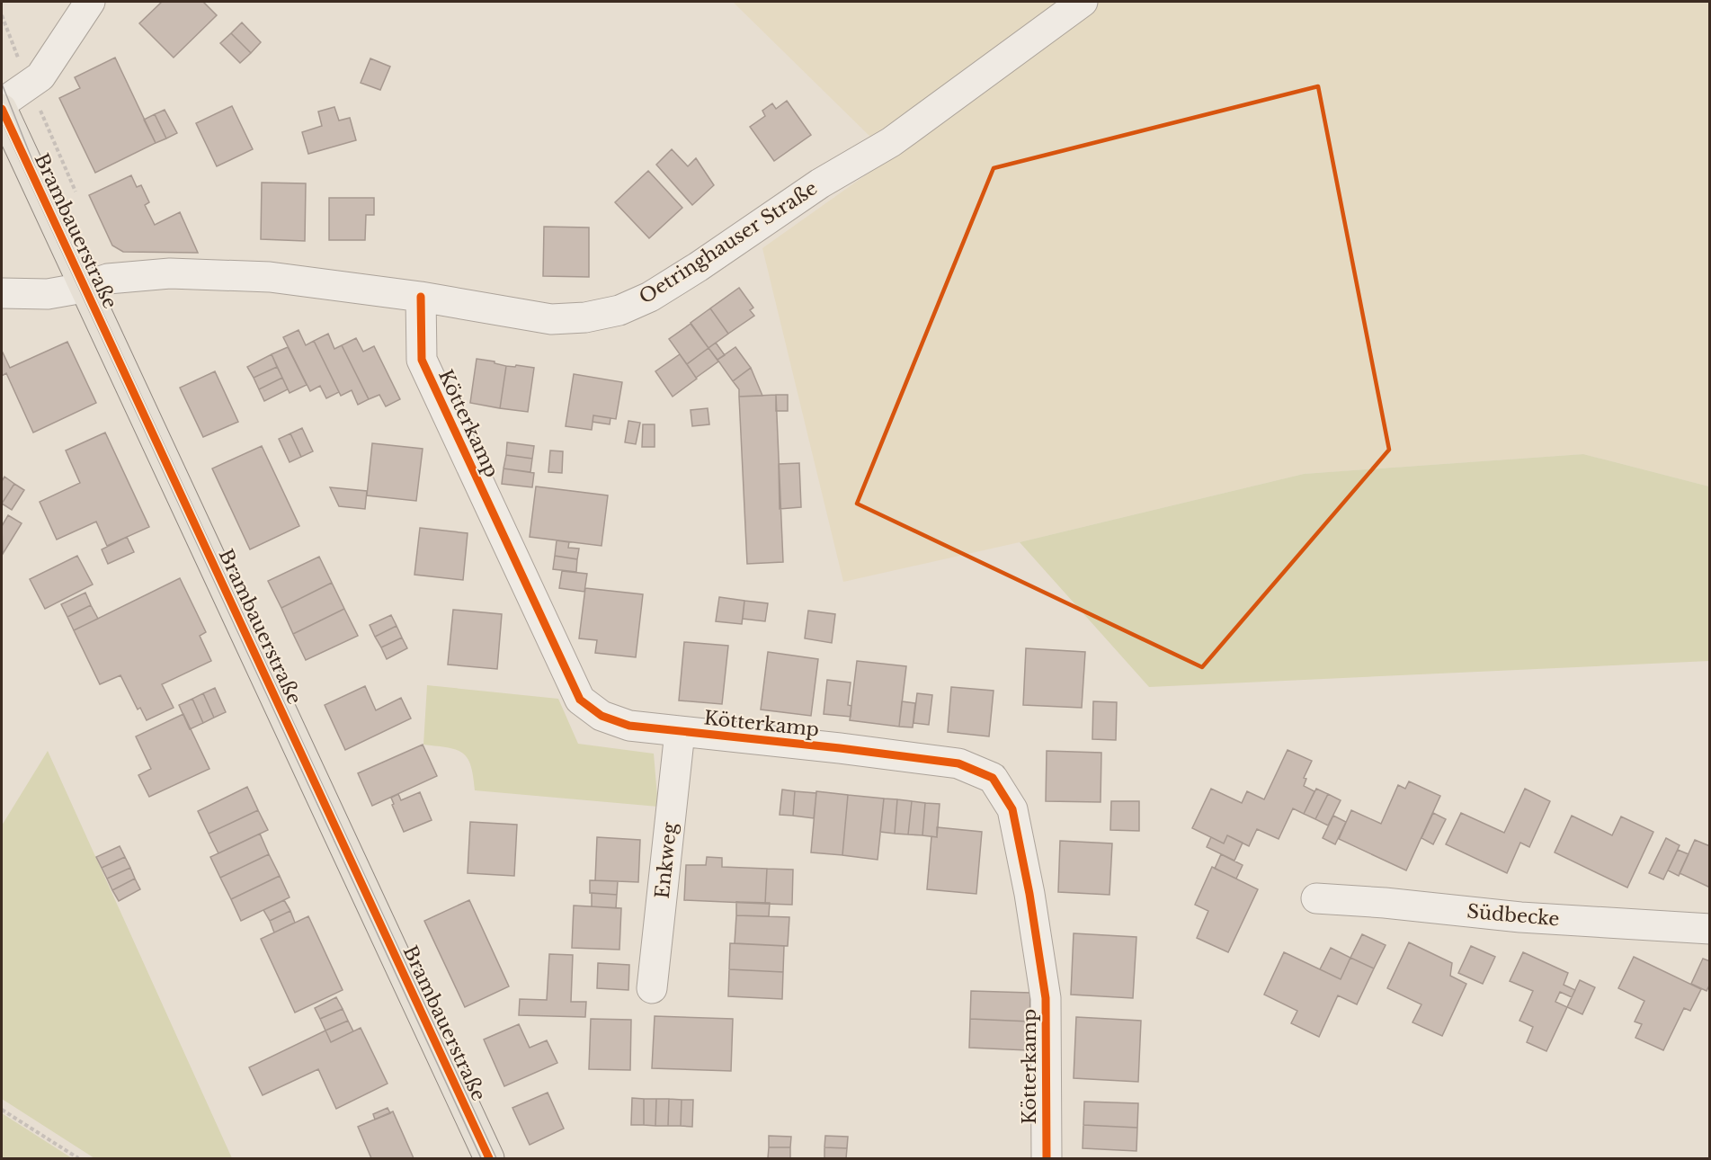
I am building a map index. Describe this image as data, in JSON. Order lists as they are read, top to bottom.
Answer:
{
  "streets": {
    "main road": ["Brambauerstraße"],
    "street": [
      "Oetringhauser Straße",
      "Kötterkamp",
      "Enkweg",
      "Südbecke"
    ]
  },
  "crossings": [
    ["Brambauerstraße", "Oetringhauser Straße"],
    ["Oetringhauser Straße", "Kötterkamp"],
    ["Kötterkamp", "Enkweg"]
  ]
}
